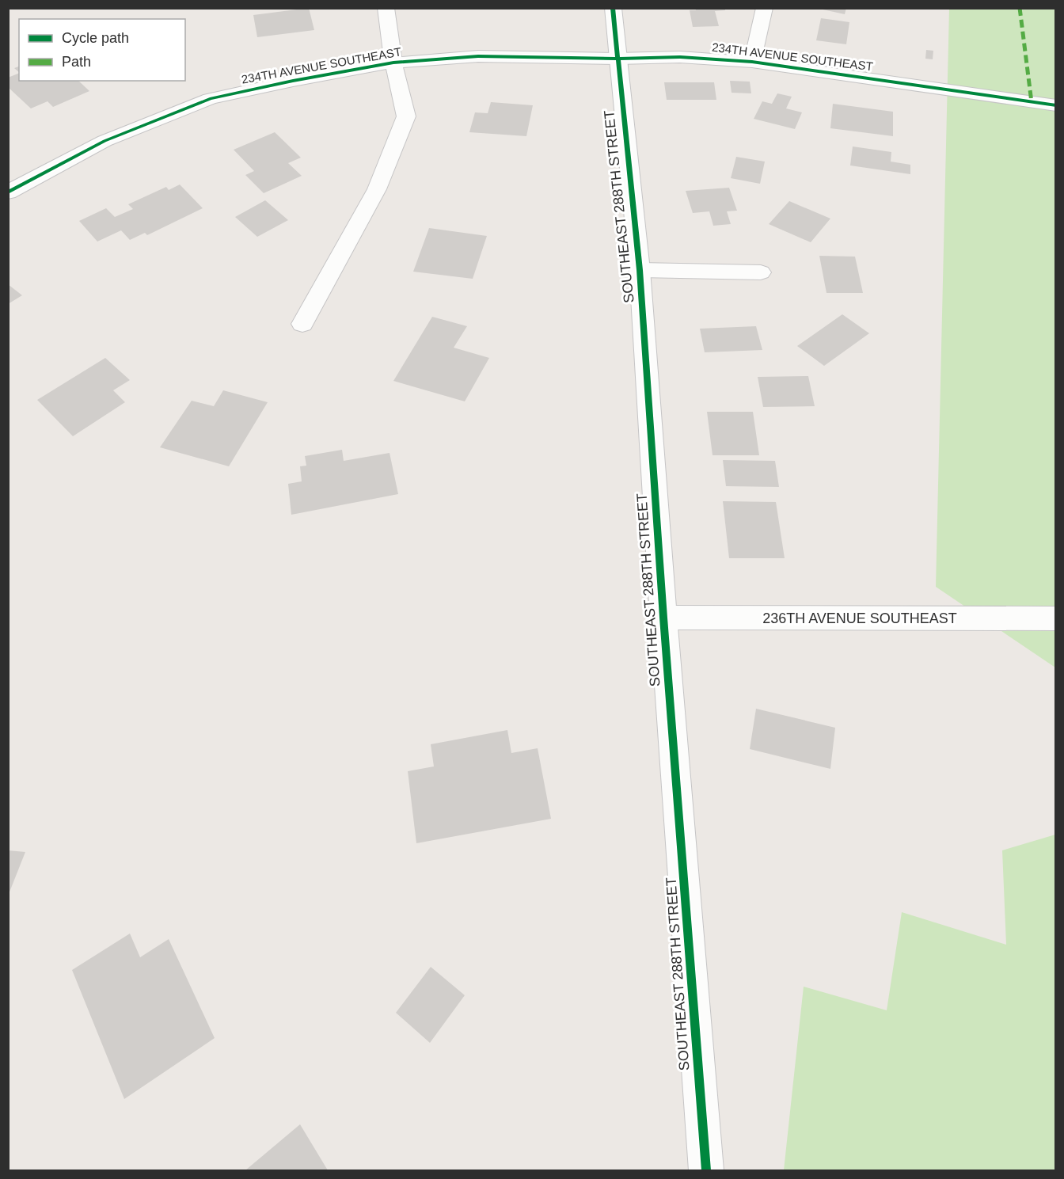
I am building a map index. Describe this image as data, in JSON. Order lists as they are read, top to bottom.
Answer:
{
  "streets": {
    "street": ["234TH AVENUE SOUTHEAST", "SOUTHEAST 288TH STREET", "236TH AVENUE SOUTHEAST"]
  },
  "crossings": [
    ["234TH AVENUE SOUTHEAST", "SOUTHEAST 288TH STREET"],
    ["SOUTHEAST 288TH STREET", "236TH AVENUE SOUTHEAST"]
  ],
  "legend": ["Cycle path", "Path"]
}
